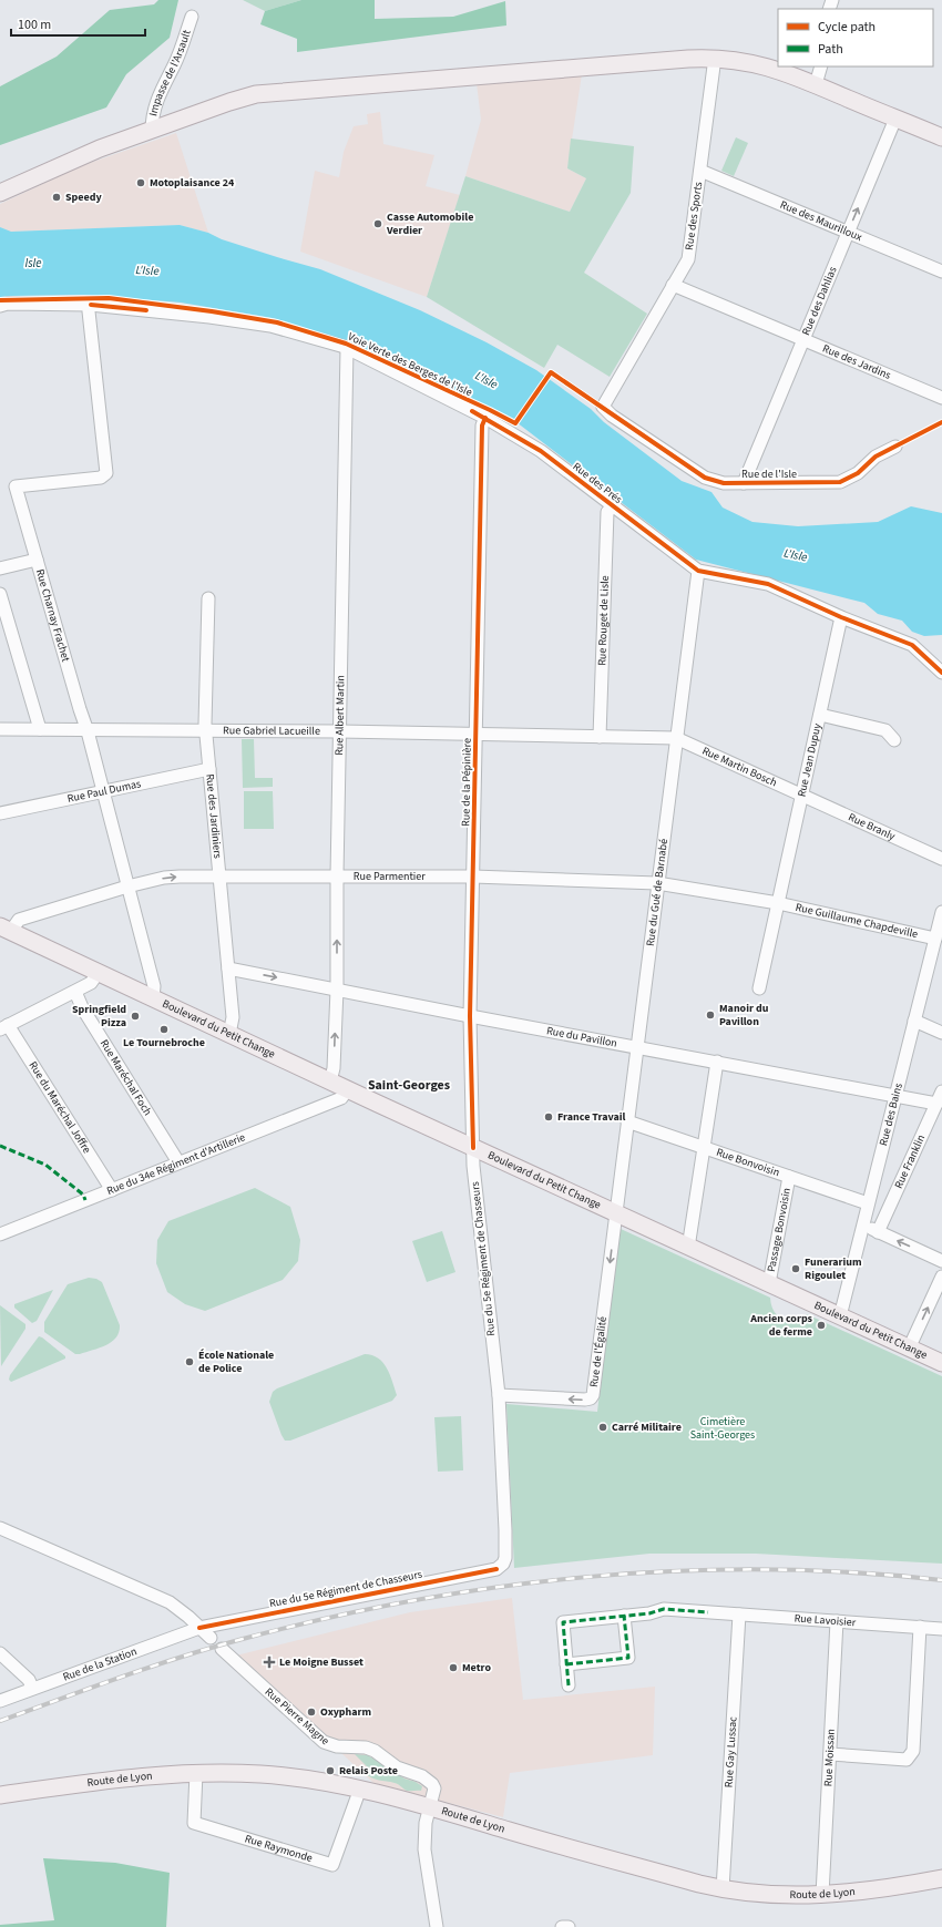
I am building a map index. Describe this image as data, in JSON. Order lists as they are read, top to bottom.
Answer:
{
  "streets": {
    "main road": ["Boulevard du Petit Change", "Route de Lyon"],
    "street": [
      "Impasse de l'Arsault",
      "Rue des Sports",
      "Rue des Maurilloux",
      "Rue des Dahlias",
      "Rue des Jardins",
      "Rue de l'Isle",
      "Rue des Prés",
      "Rue Charnay Frachet",
      "Rue Rouget de Lisle",
      "Rue Albert Martin",
      "Rue Gabriel Lacueille",
      "Rue Jean Dupuy",
      "Rue Martin Bosch",
      "Rue de la Pépinière",
      "Rue Paul Dumas",
      "Rue des Jardiniers",
      "Rue Branly",
      "Rue Parmentier",
      "Rue du Gué de Barnabé",
      "Rue Guillaume Chapdeville",
      "Rue du Pavillon",
      "Rue Maréchal Foch",
      "Rue du Maréchal Joffre",
      "Rue des Bains",
      "Rue Franklin",
      "Rue Bonvoisin",
      "Rue du 34e Régiment d'Artillerie",
      "Passage Bonvoisin",
      "Rue du 5e Régiment de Chasseurs",
      "Rue de l'Égalité",
      "Rue Lavoisier",
      "Rue de la Station",
      "Rue Pierre Magne",
      "Rue Gay Lussac",
      "Rue Moissan",
      "Rue Raymonde"
    ],
    "cycle path": ["Voie Verte des Berges de l'Isle"]
  },
  "crossings": [
    ["Rue des Sports", "Rue des Maurilloux"],
    ["Rue des Sports", "Rue des Jardins"],
    ["Rue des Sports", "Rue de l'Isle"],
    ["Rue des Maurilloux", "Rue des Dahlias"],
    ["Rue des Dahlias", "Rue des Jardins"],
    ["Rue des Dahlias", "Rue de l'Isle"],
    ["Rue des Prés", "Rue Charnay Frachet"],
    ["Rue des Prés", "Rue Rouget de Lisle"],
    ["Rue des Prés", "Rue Albert Martin"],
    ["Rue des Prés", "Rue Jean Dupuy"],
    ["Rue des Prés", "Rue de la Pépinière"],
    ["Rue des Prés", "Rue du Gué de Barnabé"],
    ["Rue Charnay Frachet", "Rue Gabriel Lacueille"],
    ["Rue Charnay Frachet", "Rue Paul Dumas"],
    ["Rue Charnay Frachet", "Rue Parmentier"],
    ["Rue Charnay Frachet", "Boulevard du Petit Change"],
    ["Rue Rouget de Lisle", "Rue Gabriel Lacueille"],
    ["Rue Albert Martin", "Rue Gabriel Lacueille"],
    ["Rue Albert Martin", "Rue Parmentier"],
    ["Rue Albert Martin", "Boulevard du Petit Change"],
    ["Rue Albert Martin", "Rue du Pavillon"],
    ["Rue Gabriel Lacueille", "Rue Martin Bosch"],
    ["Rue Gabriel Lacueille", "Rue de la Pépinière"],
    ["Rue Gabriel Lacueille", "Rue des Jardiniers"],
    ["Rue Gabriel Lacueille", "Rue du Gué de Barnabé"],
    ["Rue Jean Dupuy", "Rue Martin Bosch"],
    ["Rue Jean Dupuy", "Rue Branly"],
    ["Rue Jean Dupuy", "Rue Parmentier"],
    ["Rue Jean Dupuy", "Rue Guillaume Chapdeville"],
    ["Rue Martin Bosch", "Rue Branly"],
    ["Rue Martin Bosch", "Rue du Gué de Barnabé"],
    ["Rue de la Pépinière", "Rue Parmentier"],
    ["Rue de la Pépinière", "Boulevard du Petit Change"],
    ["Rue de la Pépinière", "Rue du Pavillon"],
    ["Rue de la Pépinière", "Rue du 5e Régiment de Chasseurs"],
    ["Rue Paul Dumas", "Rue des Jardiniers"],
    ["Rue des Jardiniers", "Rue Parmentier"],
    ["Rue des Jardiniers", "Boulevard du Petit Change"],
    ["Rue des Jardiniers", "Rue du Pavillon"],
    ["Rue Parmentier", "Rue du Gué de Barnabé"],
    ["Rue Parmentier", "Rue Guillaume Chapdeville"],
    ["Rue Parmentier", "Boulevard du Petit Change"],
    ["Rue du Gué de Barnabé", "Boulevard du Petit Change"],
    ["Rue du Gué de Barnabé", "Rue du Pavillon"],
    ["Rue du Gué de Barnabé", "Rue Bonvoisin"],
    ["Rue du Gué de Barnabé", "Rue de l'Égalité"],
    ["Rue Guillaume Chapdeville", "Rue des Bains"],
    ["Boulevard du Petit Change", "Rue des Bains"],
    ["Boulevard du Petit Change", "Rue du 34e Régiment d'Artillerie"],
    ["Boulevard du Petit Change", "Passage Bonvoisin"],
    ["Boulevard du Petit Change", "Rue du 5e Régiment de Chasseurs"],
    ["Boulevard du Petit Change", "Rue de l'Égalité"],
    ["Rue du Pavillon", "Rue des Bains"],
    ["Rue du Pavillon", "Rue Franklin"],
    ["Rue Maréchal Foch", "Rue du 34e Régiment d'Artillerie"],
    ["Rue du Maréchal Joffre", "Rue du 34e Régiment d'Artillerie"],
    ["Rue des Bains", "Rue Bonvoisin"],
    ["Rue Bonvoisin", "Passage Bonvoisin"],
    ["Rue du 5e Régiment de Chasseurs", "Rue de l'Égalité"],
    ["Rue du 5e Régiment de Chasseurs", "Rue de la Station"],
    ["Rue Lavoisier", "Rue Gay Lussac"],
    ["Rue Lavoisier", "Rue Moissan"],
    ["Rue Pierre Magne", "Route de Lyon"],
    ["Rue Gay Lussac", "Route de Lyon"],
    ["Rue Moissan", "Route de Lyon"],
    ["Route de Lyon", "Rue Raymonde"]
  ],
  "districts": ["Saint-Georges"],
  "water": ["Isle", "L'Isle"],
  "parks": ["Cimetière Saint-Georges"],
  "places": {
    "other": [
      "Motoplaisance 24",
      "Speedy",
      "Casse Automobile Verdier",
      "Manoir du Pavillon",
      "Springfield Pizza",
      "Le Tournebroche",
      "France Travail",
      "Funerarium Rigoulet",
      "Ancien corps de ferme",
      "École Nationale de Police",
      "Carré Militaire",
      "Metro",
      "Oxypharm",
      "Relais Poste"
    ],
    "health": ["Le Moigne Busset"]
  },
  "legend": ["Cycle path", "Path"],
  "scale_bar": "100 m"
}
